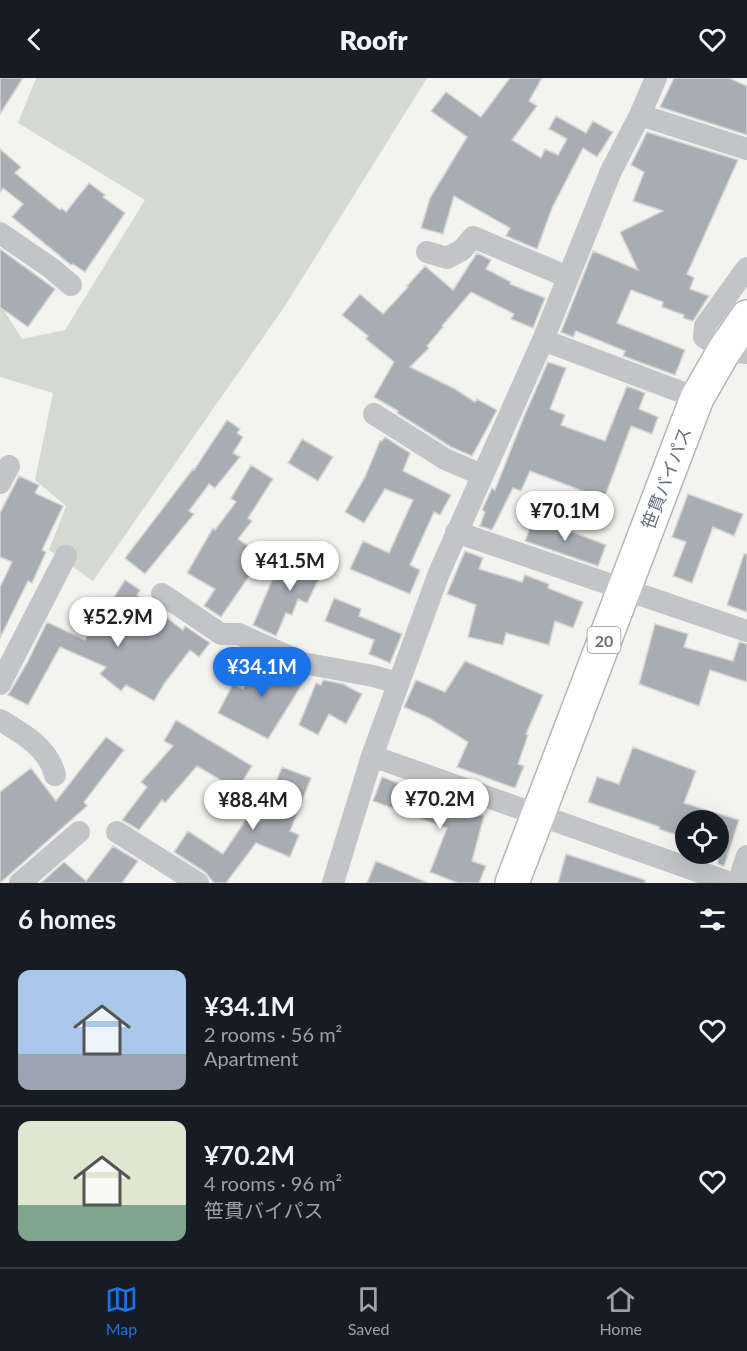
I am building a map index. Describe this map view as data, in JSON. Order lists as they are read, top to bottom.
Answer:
{
  "streets": {
    "main road": ["笹貫バイパス", "20"]
  },
  "page": {
    "header": "Roofr",
    "price": [
      "¥70.1M",
      "¥41.5M",
      "¥52.9M",
      "¥34.1M",
      "¥70.2M",
      "¥88.4M"
    ],
    "heading": "6 homes",
    "list": [
      {
        "name": "¥34.1M",
        "note": "2 rooms · 56 m² · Apartment"
      },
      {
        "name": "¥70.2M",
        "note": "4 rooms · 96 m² · 笹貫バイパス"
      }
    ],
    "tabs": ["Map", "Saved", "Home"]
  }
}
